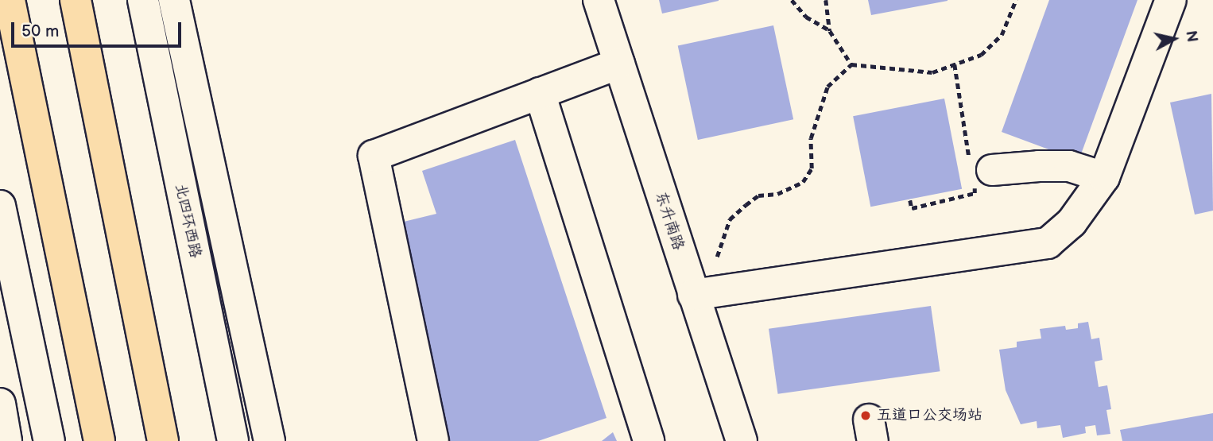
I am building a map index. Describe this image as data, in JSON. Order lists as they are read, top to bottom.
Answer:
{
  "streets": {
    "street": ["北四环西路", "东升南路"]
  },
  "places": ["五道口公交场站"],
  "scale_bar": "50 m",
  "north": "right"
}
